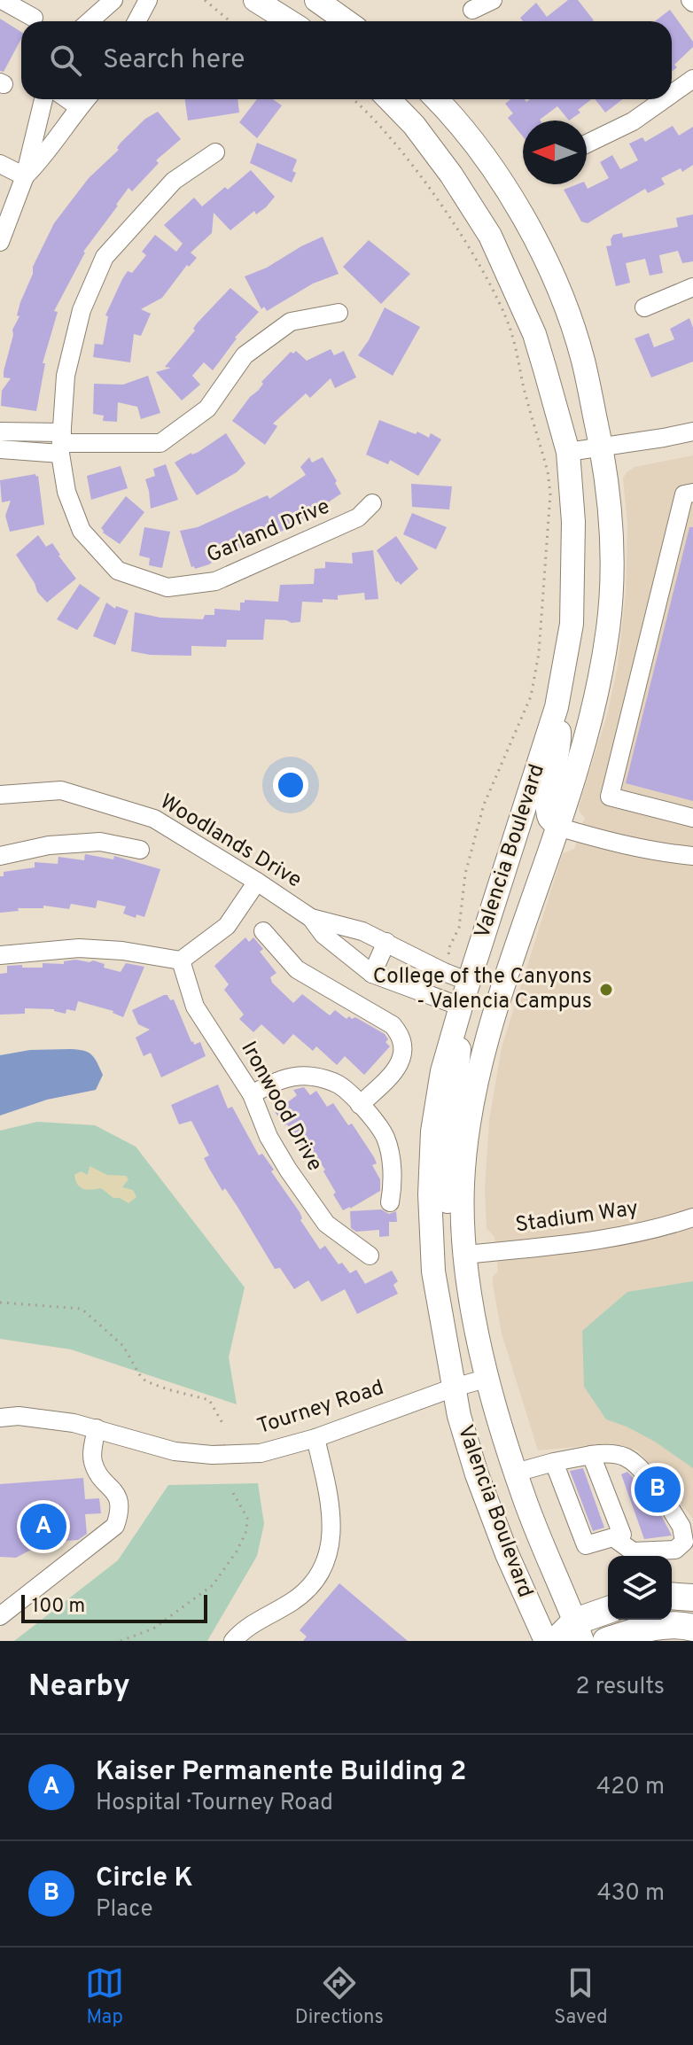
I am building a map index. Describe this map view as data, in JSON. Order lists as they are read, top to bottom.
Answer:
{
  "streets": {
    "main road": ["Valencia Boulevard"],
    "street": [
      "Garland Drive",
      "Woodlands Drive",
      "Ironwood Drive",
      "Stadium Way",
      "Tourney Road"
    ]
  },
  "crossings": [
    ["Woodlands Drive", "Valencia Boulevard"],
    ["Valencia Boulevard", "Stadium Way"],
    ["Valencia Boulevard", "Tourney Road"]
  ],
  "places": ["College of the Canyons - Valencia Campus"],
  "scale_bar": "100 m",
  "north": "left",
  "page": {
    "search": "Search here",
    "pins": ["B", "A"],
    "scale": "100 m",
    "heading": ["Nearby", "2 results"],
    "list": [
      {
        "mark": "A",
        "name": "Kaiser Permanente Building 2",
        "note": "Hospital · Tourney Road",
        "value": "420 m"
      },
      {
        "mark": "B",
        "name": "Circle K",
        "note": "Place",
        "value": "430 m"
      }
    ],
    "nav": ["Map", "Directions", "Saved"]
  }
}
